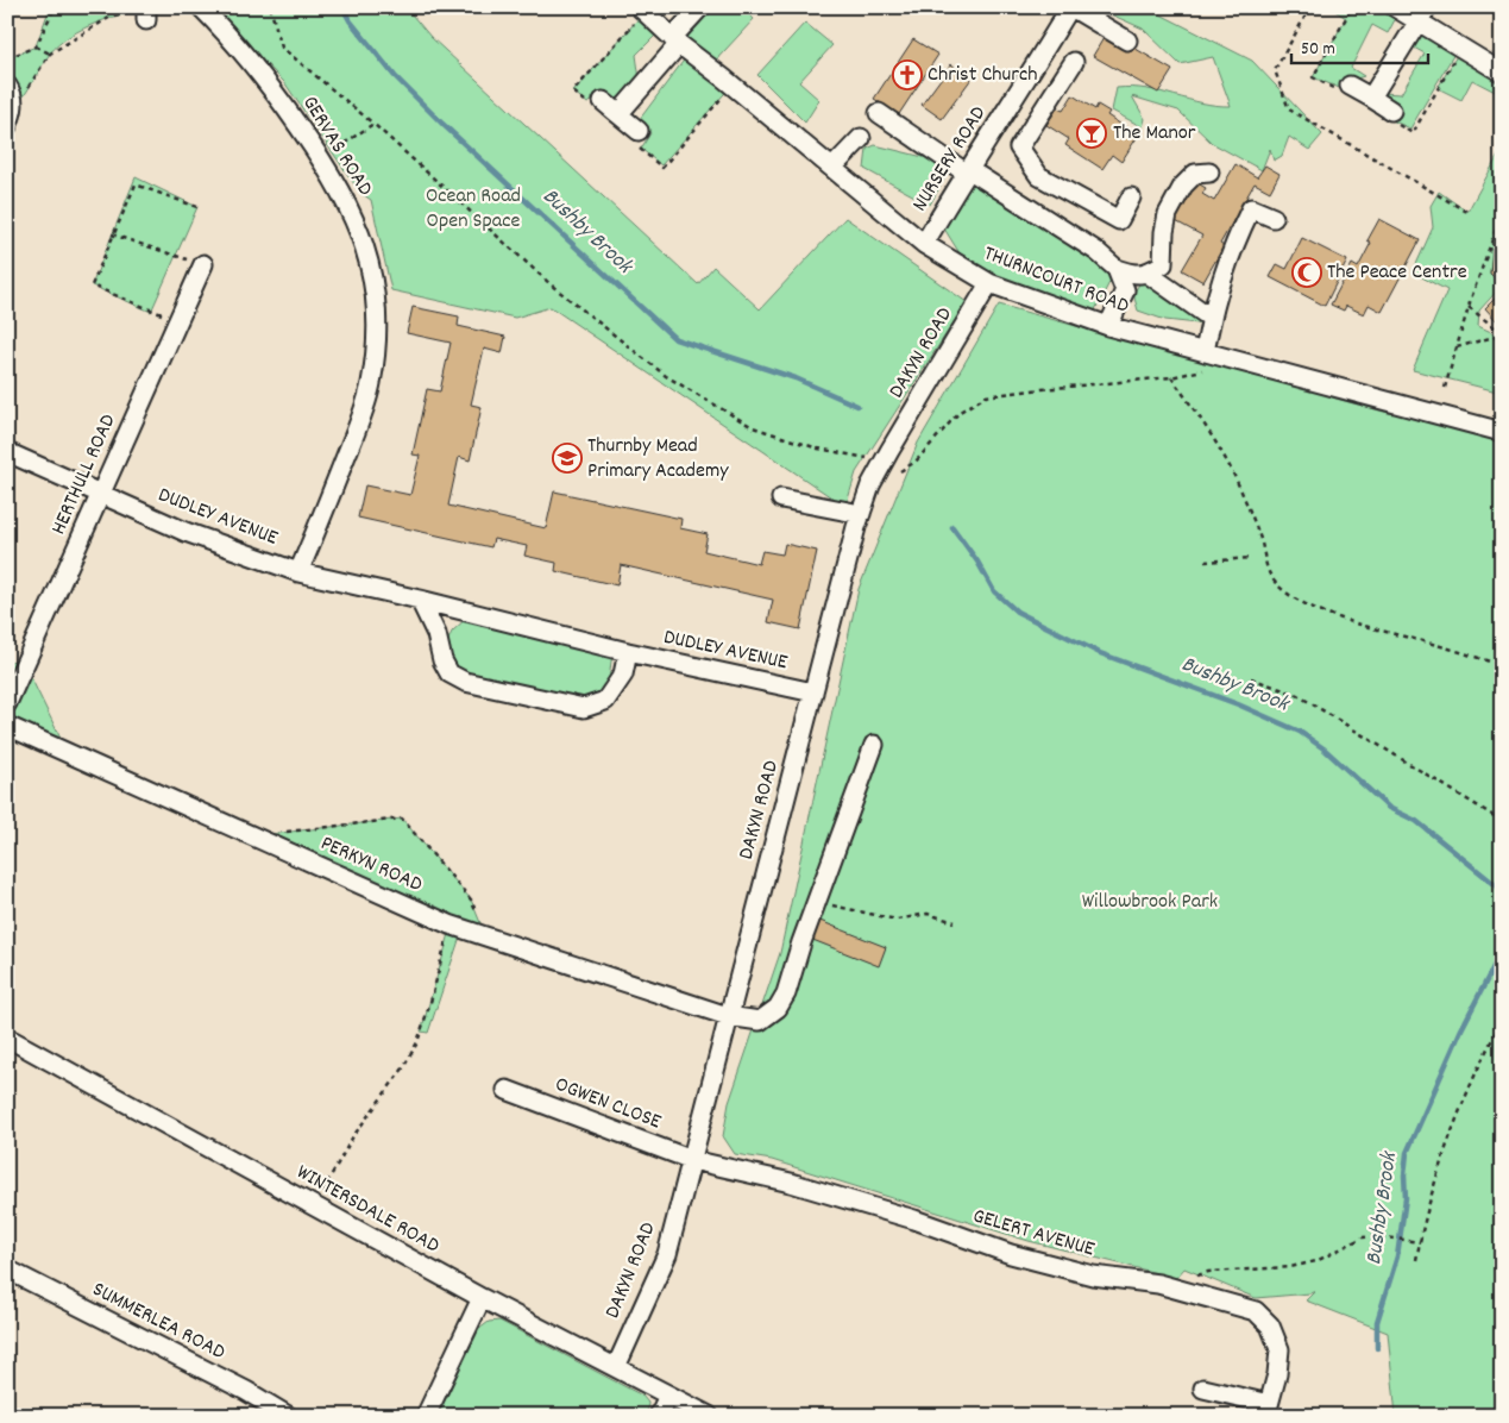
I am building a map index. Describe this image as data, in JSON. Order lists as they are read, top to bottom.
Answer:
{
  "streets": {
    "street": [
      "GERVAS ROAD",
      "NURSERY ROAD",
      "THURNCOURT ROAD",
      "DAKYN ROAD",
      "HERTHULL ROAD",
      "DUDLEY AVENUE",
      "PERKYN ROAD",
      "OGWEN CLOSE",
      "WINTERSDALE ROAD",
      "GELERT AVENUE",
      "SUMMERLEA ROAD"
    ]
  },
  "crossings": [
    ["GERVAS ROAD", "DUDLEY AVENUE"],
    ["NURSERY ROAD", "THURNCOURT ROAD"],
    ["THURNCOURT ROAD", "DAKYN ROAD"],
    ["DAKYN ROAD", "DUDLEY AVENUE"],
    ["DAKYN ROAD", "PERKYN ROAD"],
    ["DAKYN ROAD", "OGWEN CLOSE"],
    ["DAKYN ROAD", "WINTERSDALE ROAD"],
    ["DAKYN ROAD", "GELERT AVENUE"],
    ["HERTHULL ROAD", "DUDLEY AVENUE"],
    ["OGWEN CLOSE", "GELERT AVENUE"]
  ],
  "water": ["Bushby Brook"],
  "parks": ["Ocean Road Open Space", "Willowbrook Park"],
  "places": {
    "church": ["Christ Church"],
    "bar": ["The Manor"],
    "mosque": ["The Peace Centre"],
    "school or university": ["Thurnby Mead Primary Academy"]
  },
  "scale_bar": "50 m"
}
